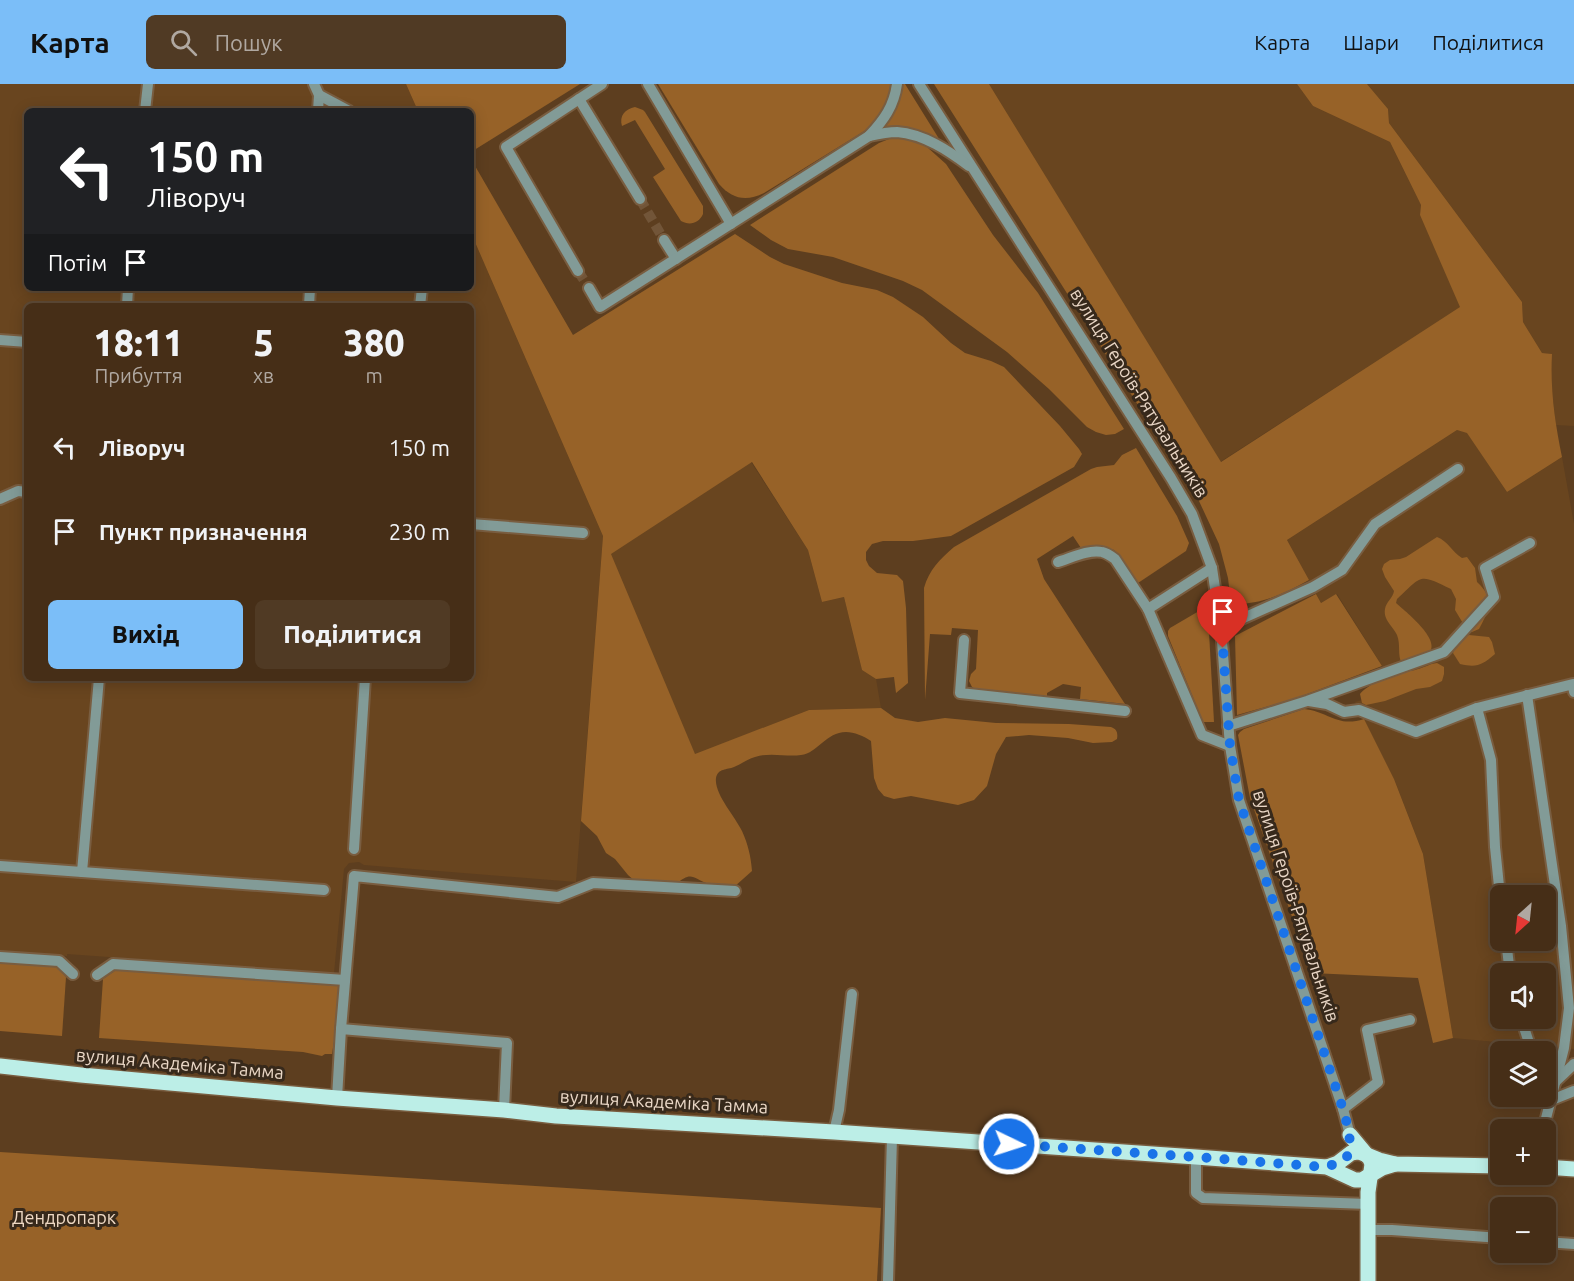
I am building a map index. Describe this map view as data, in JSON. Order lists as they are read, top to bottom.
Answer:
{
  "streets": {
    "main road": ["вулиця Героїв-Рятувальників", "вулиця Академіка Тамма"]
  },
  "crossings": [
    ["вулиця Героїв-Рятувальників", "вулиця Академіка Тамма"]
  ],
  "parks": ["Дендропарк"],
  "north": "bottom left",
  "page": {
    "header": "Карта",
    "search": "Пошук",
    "nav": ["Карта", "Шари", "Поділитися"],
    "turn": ["150 m", "Ліворуч"],
    "then": "Потім",
    "eta": [
      "18:11",
      "Прибуття",
      "5",
      "хв",
      "380",
      "m"
    ],
    "list": [
      {
        "name": "Ліворуч",
        "value": "150 m"
      },
      {
        "name": "Пункт призначення",
        "value": "230 m"
      }
    ],
    "buttons": ["Вихід", "Поділитися"],
    "map_buttons": ["+", "−"]
  }
}
